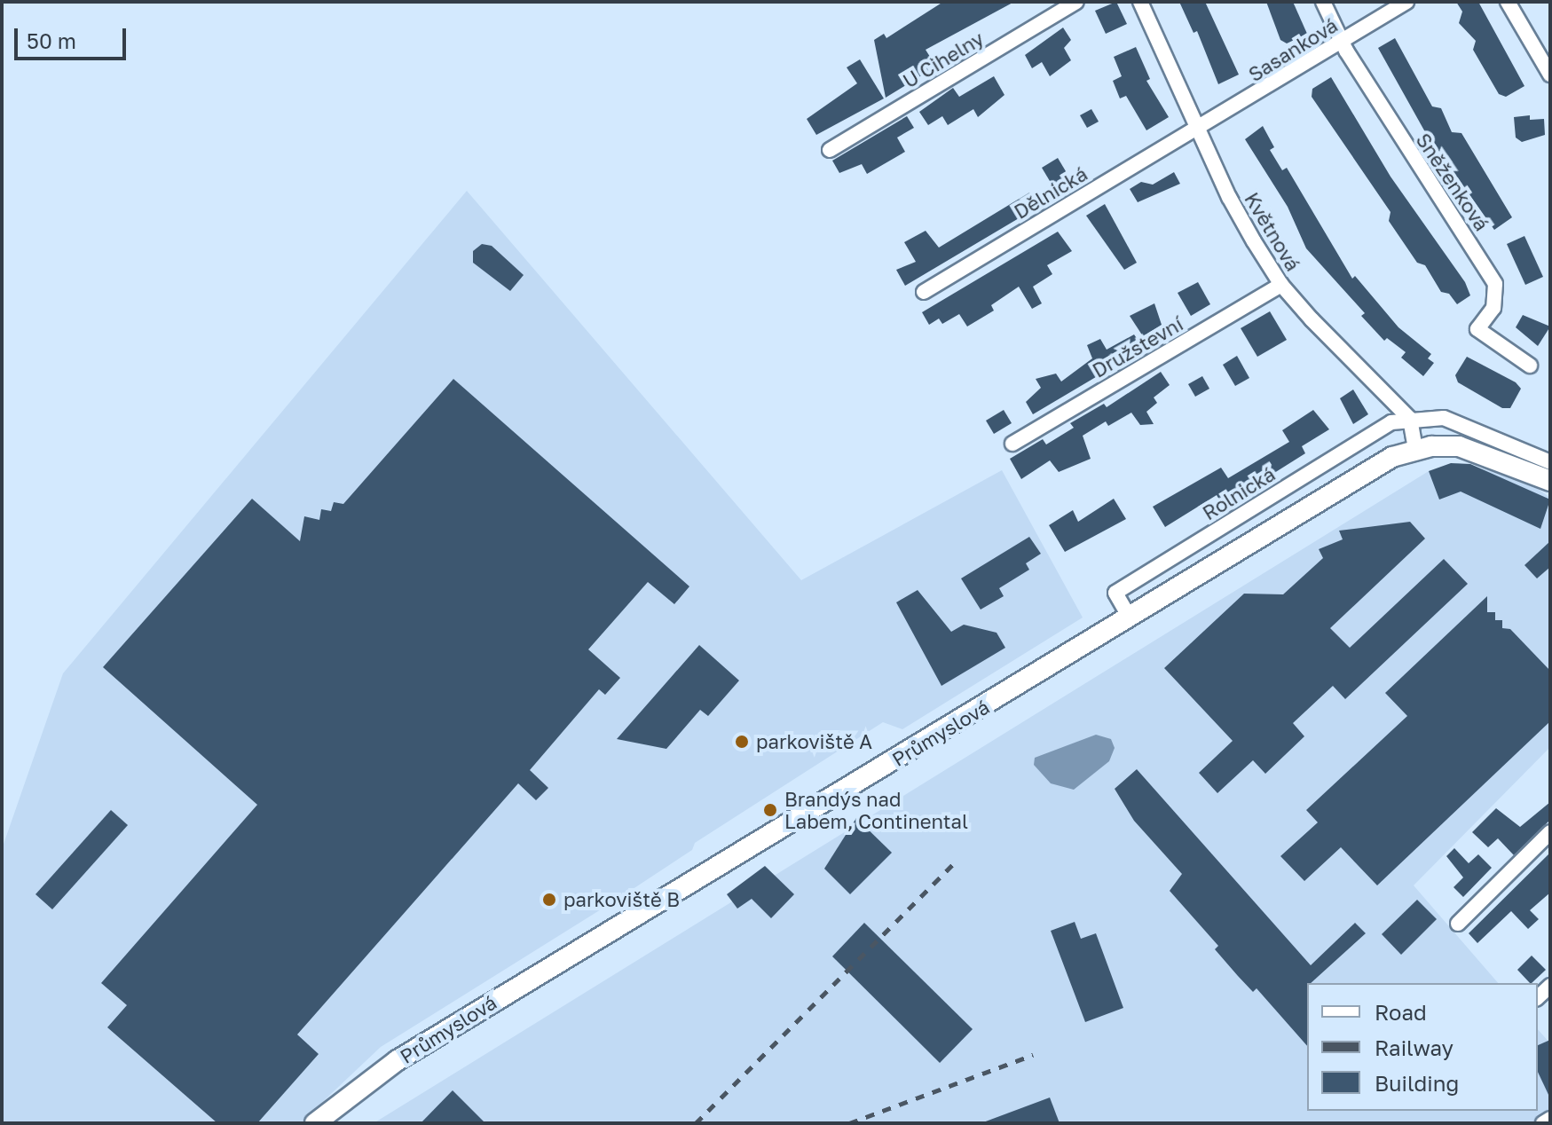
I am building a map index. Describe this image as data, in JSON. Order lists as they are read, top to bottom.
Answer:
{
  "streets": {
    "main road": ["Průmyslová"],
    "street": [
      "Sasanková",
      "U Cihelny",
      "Sněženková",
      "Dělnická",
      "Květnová",
      "Družstevní",
      "Rolnická"
    ]
  },
  "crossings": [
    ["Sasanková", "Sněženková"],
    ["Sasanková", "Dělnická"],
    ["Sasanková", "Květnová"],
    ["Dělnická", "Květnová"],
    ["Květnová", "Družstevní"],
    ["Květnová", "Rolnická"],
    ["Rolnická", "Průmyslová"]
  ],
  "places": ["parkoviště A", "Brandýs nad Labem, Continental", "parkoviště B"],
  "legend": ["Road", "Railway", "Building"],
  "scale_bar": "50 m"
}
